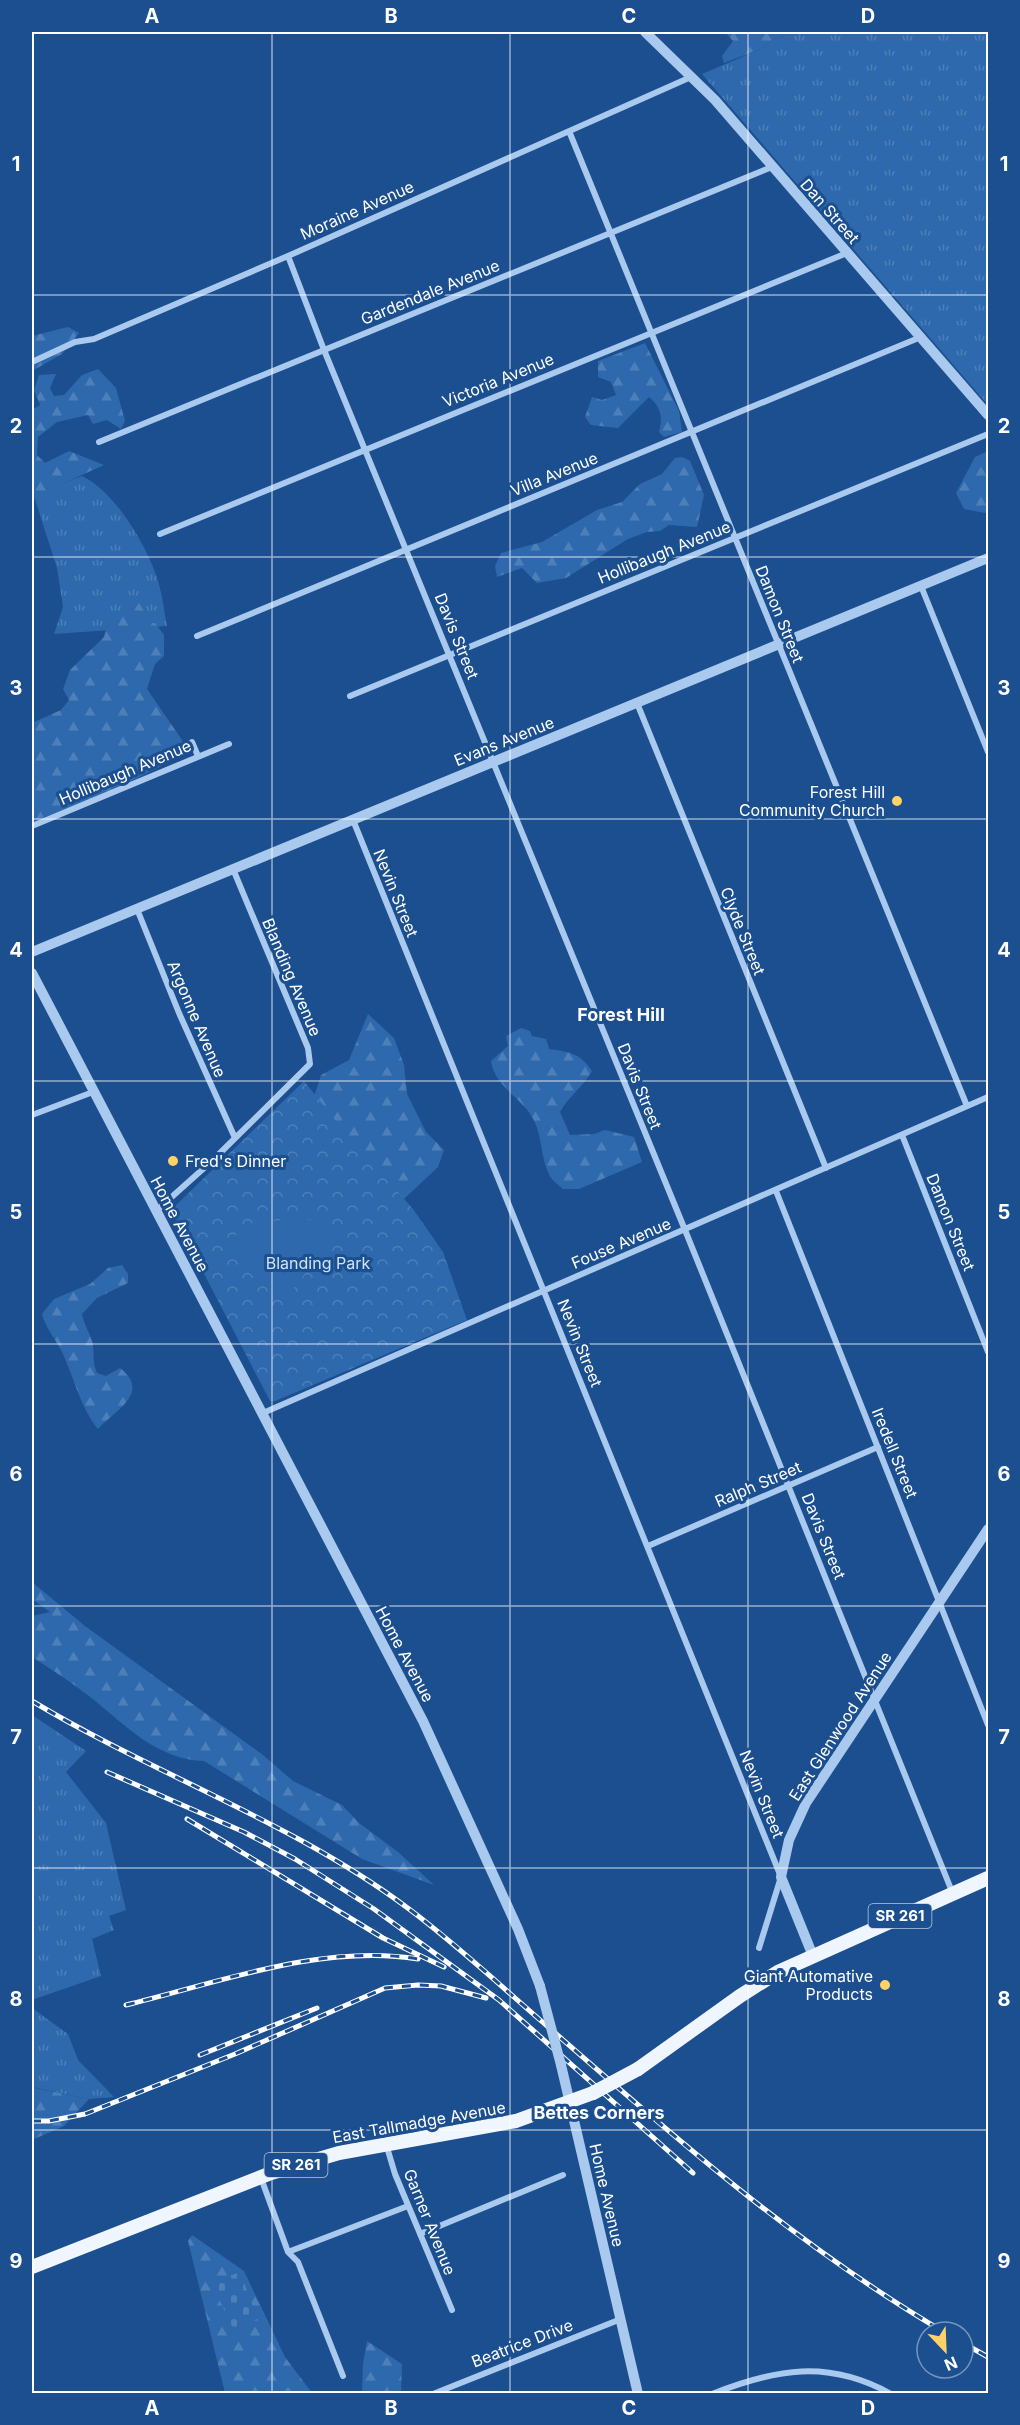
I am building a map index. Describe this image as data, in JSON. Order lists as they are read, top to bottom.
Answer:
{
  "streets": {
    "main road": ["SR 261", "East Tallmadge Avenue"],
    "street": [
      "Moraine Avenue",
      "Dan Street",
      "Gardendale Avenue",
      "Victoria Avenue",
      "Villa Avenue",
      "Hollibaugh Avenue",
      "Damon Street",
      "Davis Street",
      "Evans Avenue",
      "Nevin Street",
      "Clyde Street",
      "Blanding Avenue",
      "Argonne Avenue",
      "Home Avenue",
      "Fouse Avenue",
      "Iredell Street",
      "Ralph Street",
      "East Glenwood Avenue",
      "Garner Avenue",
      "Beatrice Drive"
    ]
  },
  "crossings": [
    ["Moraine Avenue", "Dan Street"],
    ["Moraine Avenue", "Damon Street"],
    ["Moraine Avenue", "Davis Street"],
    ["Dan Street", "Gardendale Avenue"],
    ["Dan Street", "Victoria Avenue"],
    ["Dan Street", "Villa Avenue"],
    ["Gardendale Avenue", "Damon Street"],
    ["Gardendale Avenue", "Davis Street"],
    ["Victoria Avenue", "Damon Street"],
    ["Victoria Avenue", "Davis Street"],
    ["Villa Avenue", "Damon Street"],
    ["Villa Avenue", "Davis Street"],
    ["Hollibaugh Avenue", "Damon Street"],
    ["Hollibaugh Avenue", "Davis Street"],
    ["Damon Street", "Evans Avenue"],
    ["Damon Street", "Fouse Avenue"],
    ["Davis Street", "Evans Avenue"],
    ["Davis Street", "Fouse Avenue"],
    ["Davis Street", "Ralph Street"],
    ["Davis Street", "East Glenwood Avenue"],
    ["Davis Street", "East Tallmadge Avenue"],
    ["Evans Avenue", "Nevin Street"],
    ["Evans Avenue", "Clyde Street"],
    ["Evans Avenue", "Blanding Avenue"],
    ["Evans Avenue", "Argonne Avenue"],
    ["Nevin Street", "Fouse Avenue"],
    ["Nevin Street", "Ralph Street"],
    ["Nevin Street", "East Glenwood Avenue"],
    ["Clyde Street", "Fouse Avenue"],
    ["Blanding Avenue", "Argonne Avenue"],
    ["Blanding Avenue", "Home Avenue"],
    ["Home Avenue", "Fouse Avenue"],
    ["Home Avenue", "East Tallmadge Avenue"],
    ["Home Avenue", "Beatrice Drive"],
    ["Fouse Avenue", "Iredell Street"],
    ["Iredell Street", "Ralph Street"],
    ["Iredell Street", "East Glenwood Avenue"],
    ["East Tallmadge Avenue", "Garner Avenue"]
  ],
  "districts": ["Forest Hill", "Bettes Corners"],
  "parks": ["Blanding Park"],
  "places": ["Forest Hill Community Church", "Fred's Dinner", "Giant Automative Products"],
  "north": "bottom right",
  "grid": {
    "columns": [
      "A",
      "B",
      "C",
      "D"
    ],
    "rows": [
      "1",
      "2",
      "3",
      "4",
      "5",
      "6",
      "7",
      "8",
      "9"
    ]
  }
}
